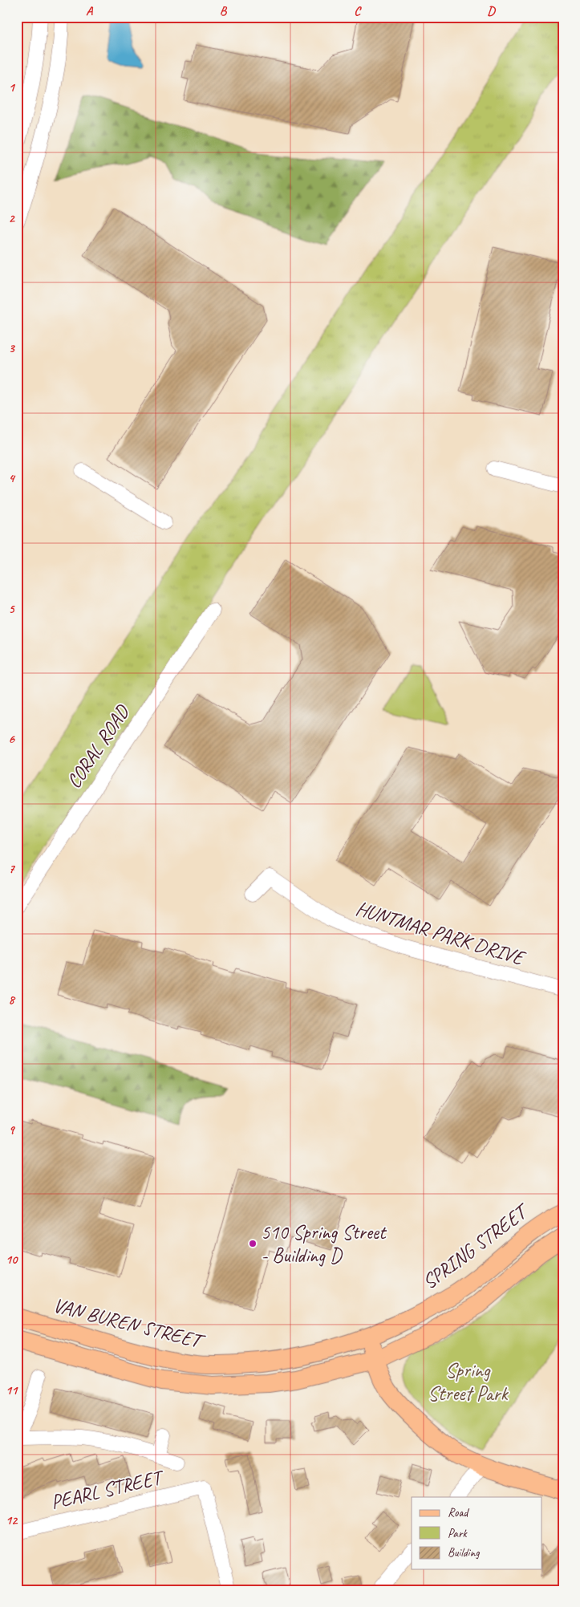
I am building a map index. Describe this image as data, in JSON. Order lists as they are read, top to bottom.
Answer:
{
  "streets": {
    "main road": ["SPRING STREET", "VAN BUREN STREET"],
    "street": ["CORAL ROAD", "HUNTMAR PARK DRIVE", "PEARL STREET"]
  },
  "crossings": [
    ["SPRING STREET", "VAN BUREN STREET"]
  ],
  "parks": ["Spring Street Park"],
  "places": ["510 Spring Street - Building D"],
  "legend": ["Road", "Park", "Building"],
  "grid": {
    "columns": [
      "A",
      "B",
      "C",
      "D"
    ],
    "rows": [
      "1",
      "2",
      "3",
      "4",
      "5",
      "6",
      "7",
      "8",
      "9",
      "10",
      "11",
      "12"
    ]
  }
}
